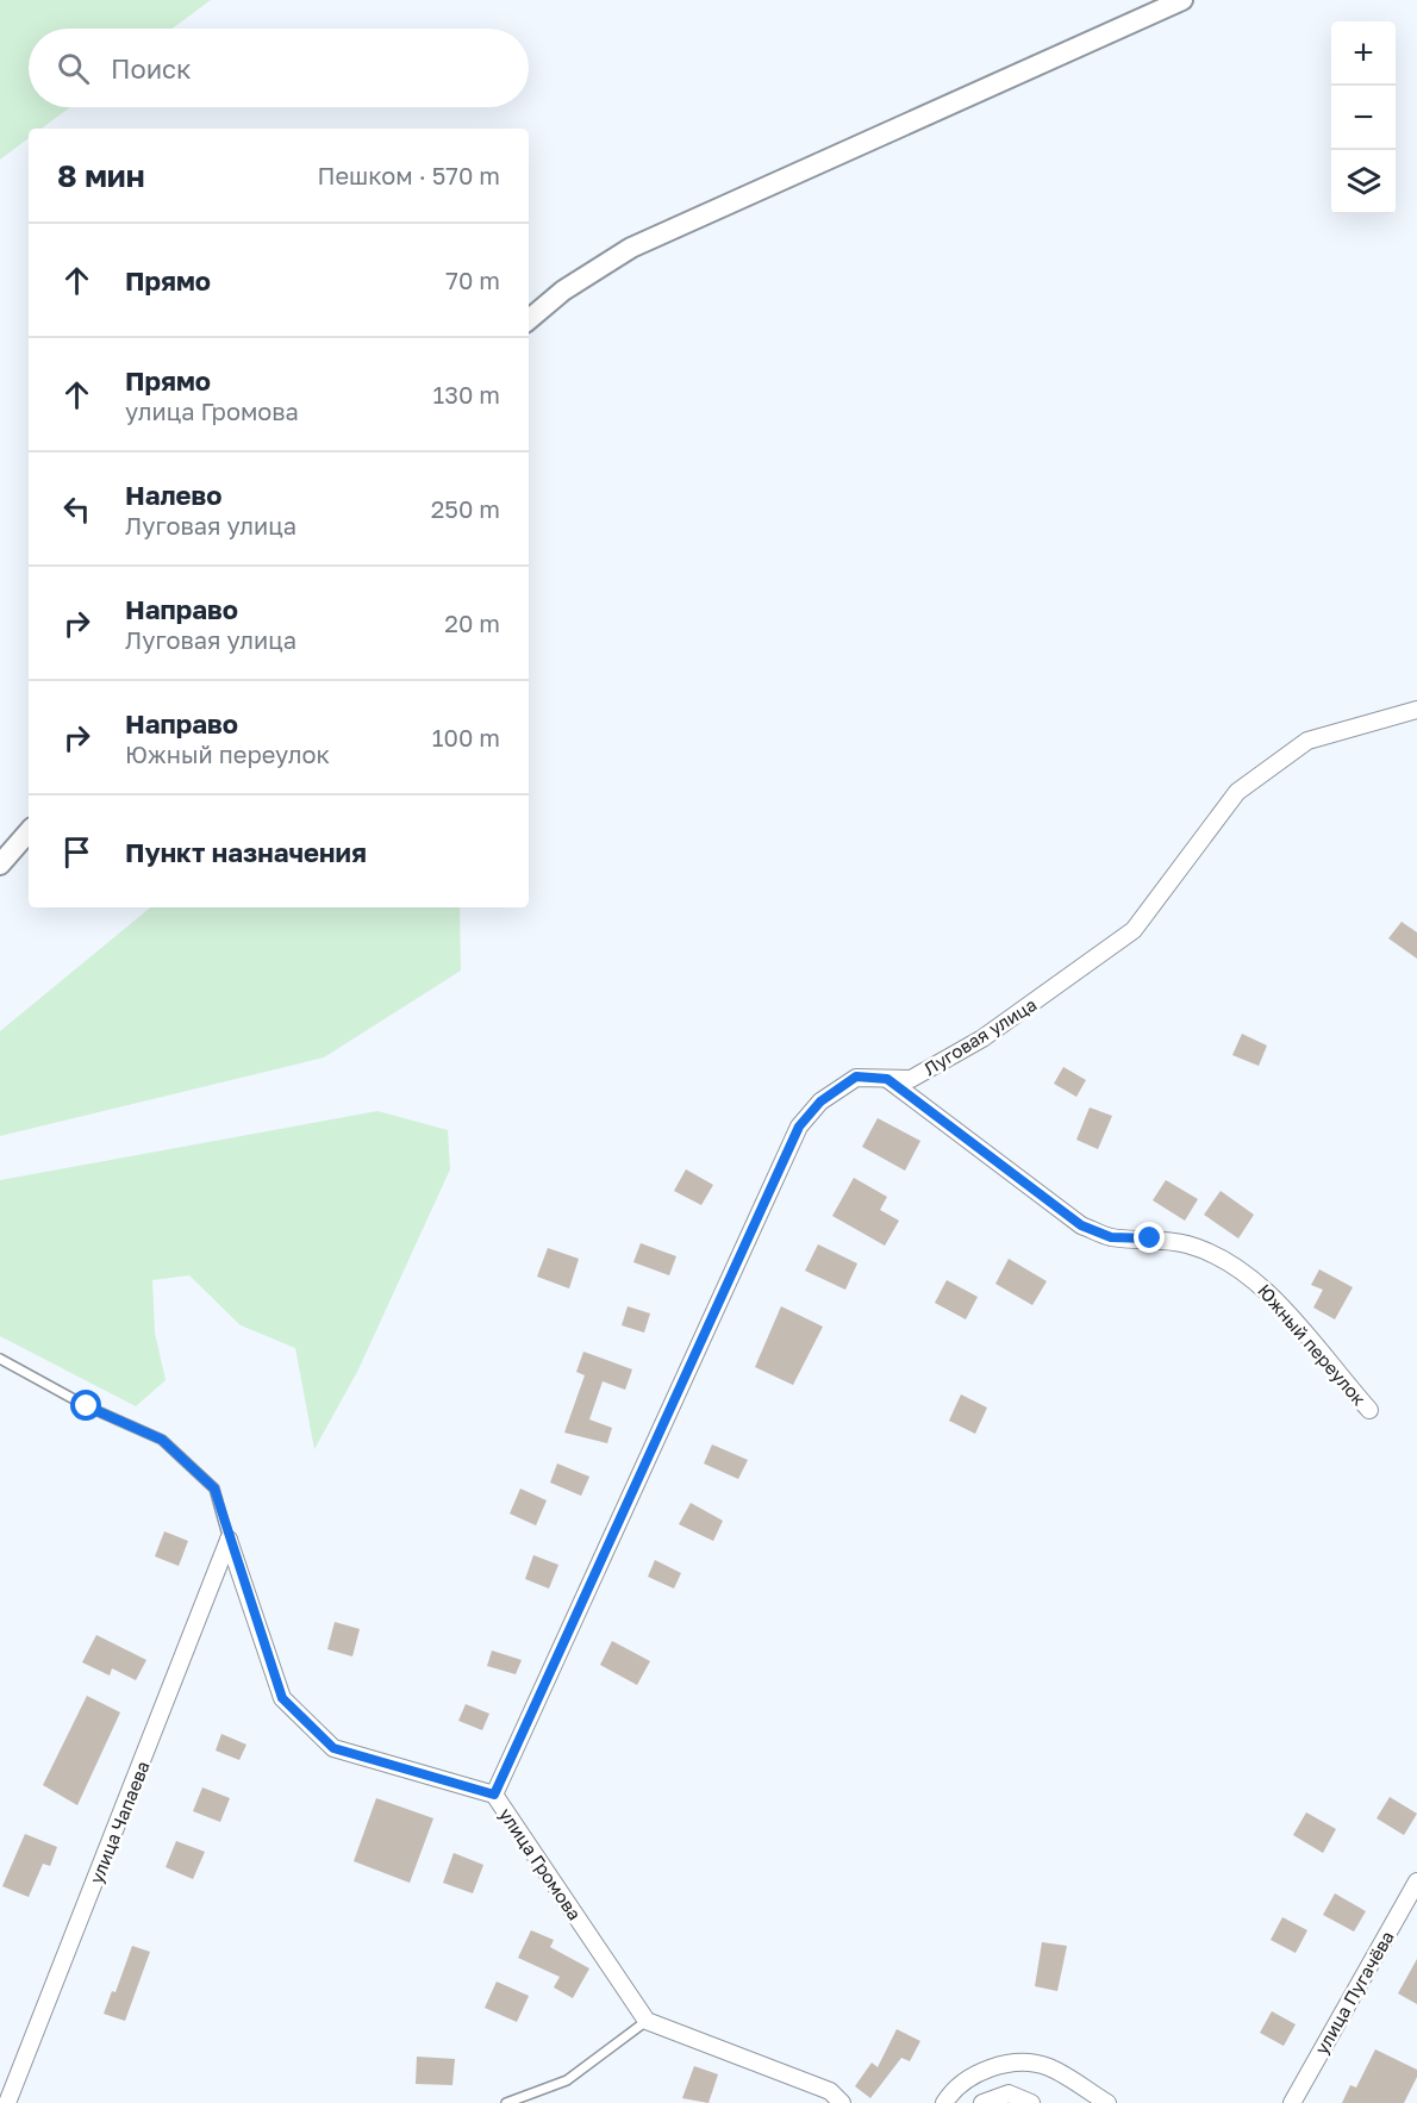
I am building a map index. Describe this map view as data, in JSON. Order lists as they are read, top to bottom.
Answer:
{
  "streets": {
    "street": [
      "Луговая улица",
      "Южный переулок",
      "улица Чапаева",
      "улица Громова",
      "улица Пугачёва"
    ]
  },
  "crossings": [
    ["Луговая улица", "Южный переулок"],
    ["Луговая улица", "улица Громова"],
    ["улица Чапаева", "улица Громова"]
  ],
  "page": {
    "map_buttons": ["+", "−"],
    "search": "Поиск",
    "heading": ["8 мин", "Пешком · 570 m"],
    "list": [
      ["Прямо", "70 m"],
      ["Прямо", "улица Громова", "130 m"],
      ["Налево", "Луговая улица", "250 m"],
      ["Направо", "Луговая улица", "20 m"],
      ["Направо", "Южный переулок", "100 m"],
      "Пункт назначения"
    ]
  }
}
